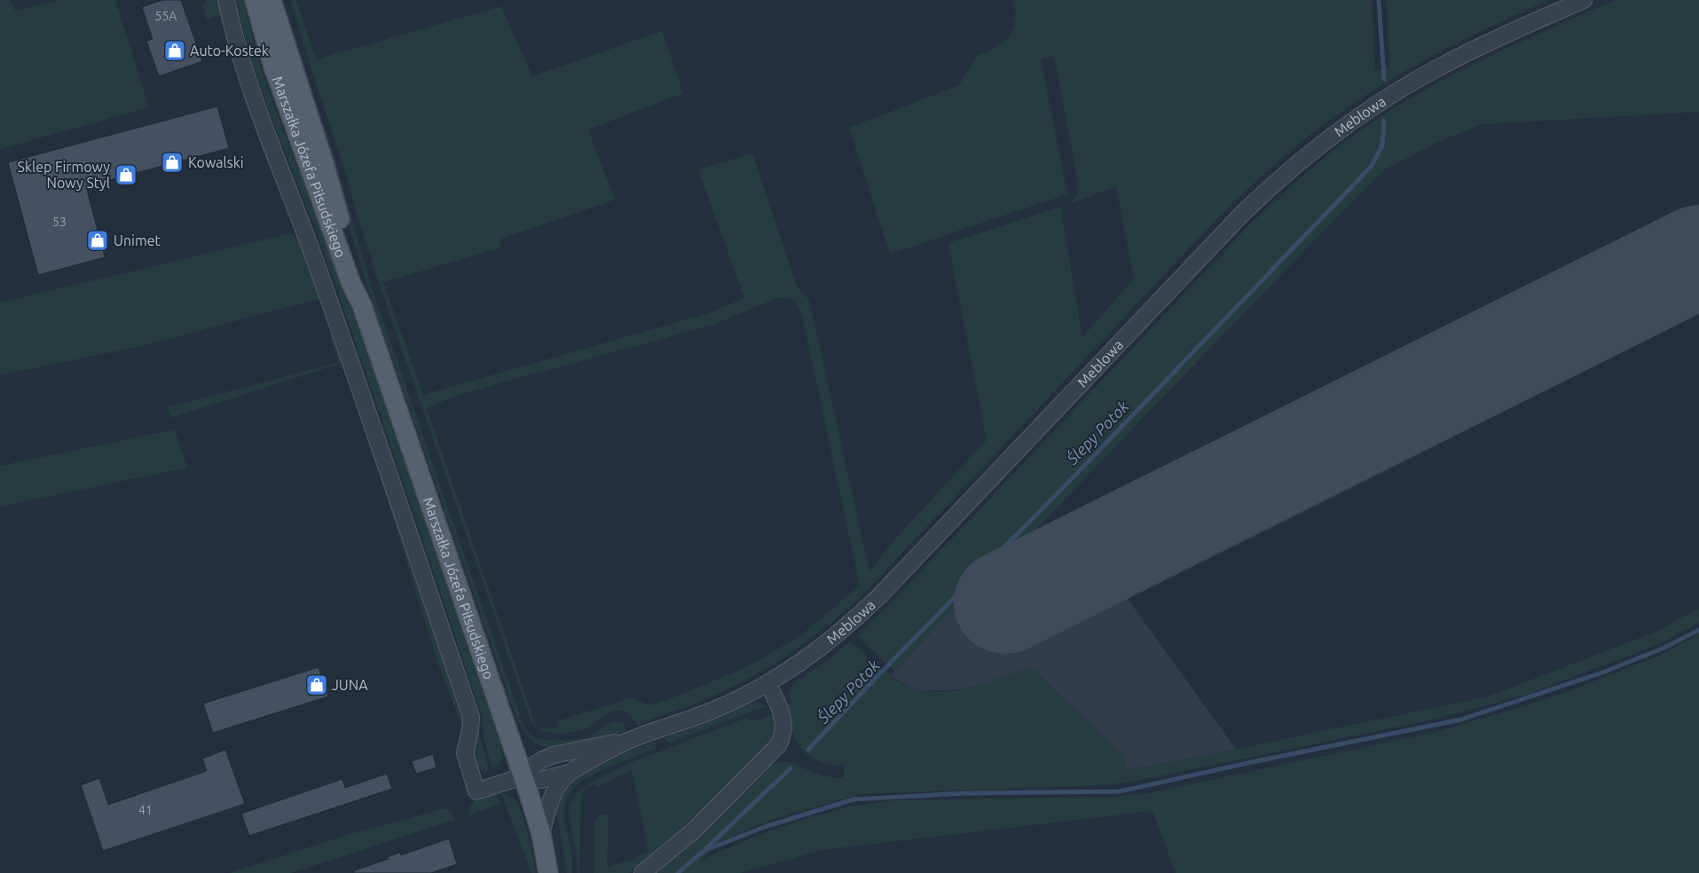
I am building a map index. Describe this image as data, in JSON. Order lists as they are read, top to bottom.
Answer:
{
  "streets": {
    "main road": ["Marszałka Józefa Piłsudskiego"],
    "street": ["Meblowa"]
  },
  "crossings": [
    ["Meblowa", "Marszałka Józefa Piłsudskiego"]
  ],
  "water": ["Ślepy Potok"],
  "places": {
    "shop": [
      "Auto-Kostek",
      "Kowalski",
      "Sklep Firmowy Nowy Styl",
      "Unimet",
      "JUNA"
    ]
  },
  "house_numbers": ["55A", "53", "41"]
}
